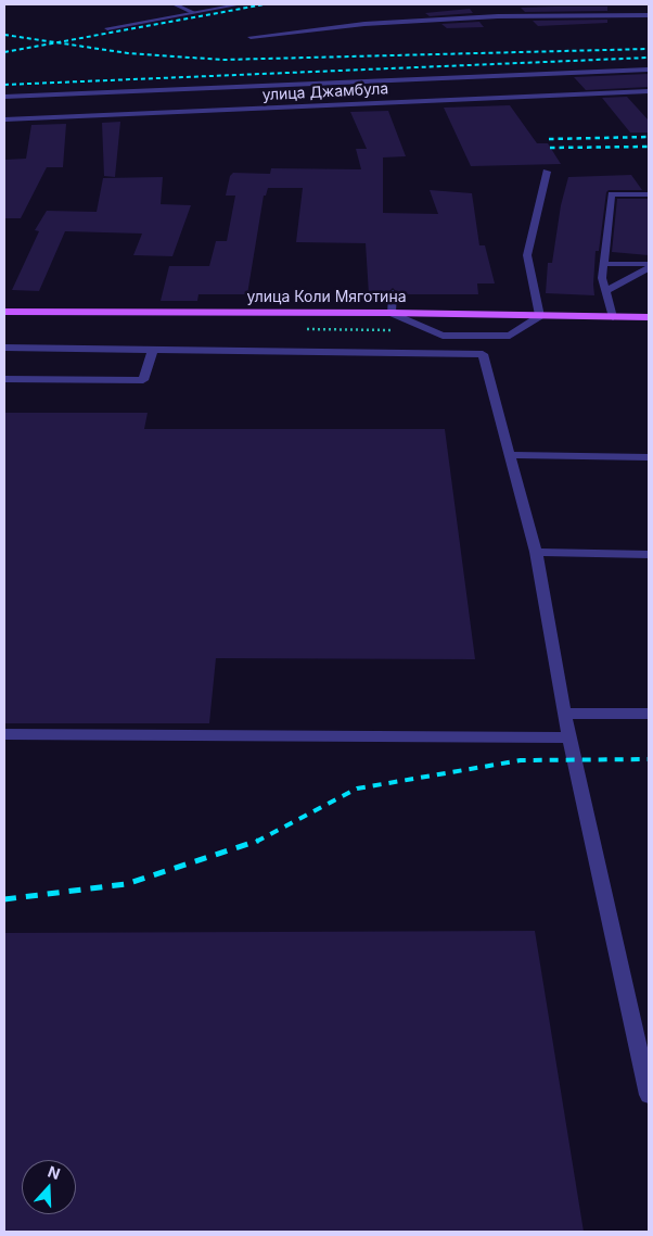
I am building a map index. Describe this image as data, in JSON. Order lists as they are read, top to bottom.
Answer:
{
  "streets": {
    "main road": ["улица Коли Мяготина"],
    "street": ["улица Джамбула"]
  },
  "north": "top"
}
